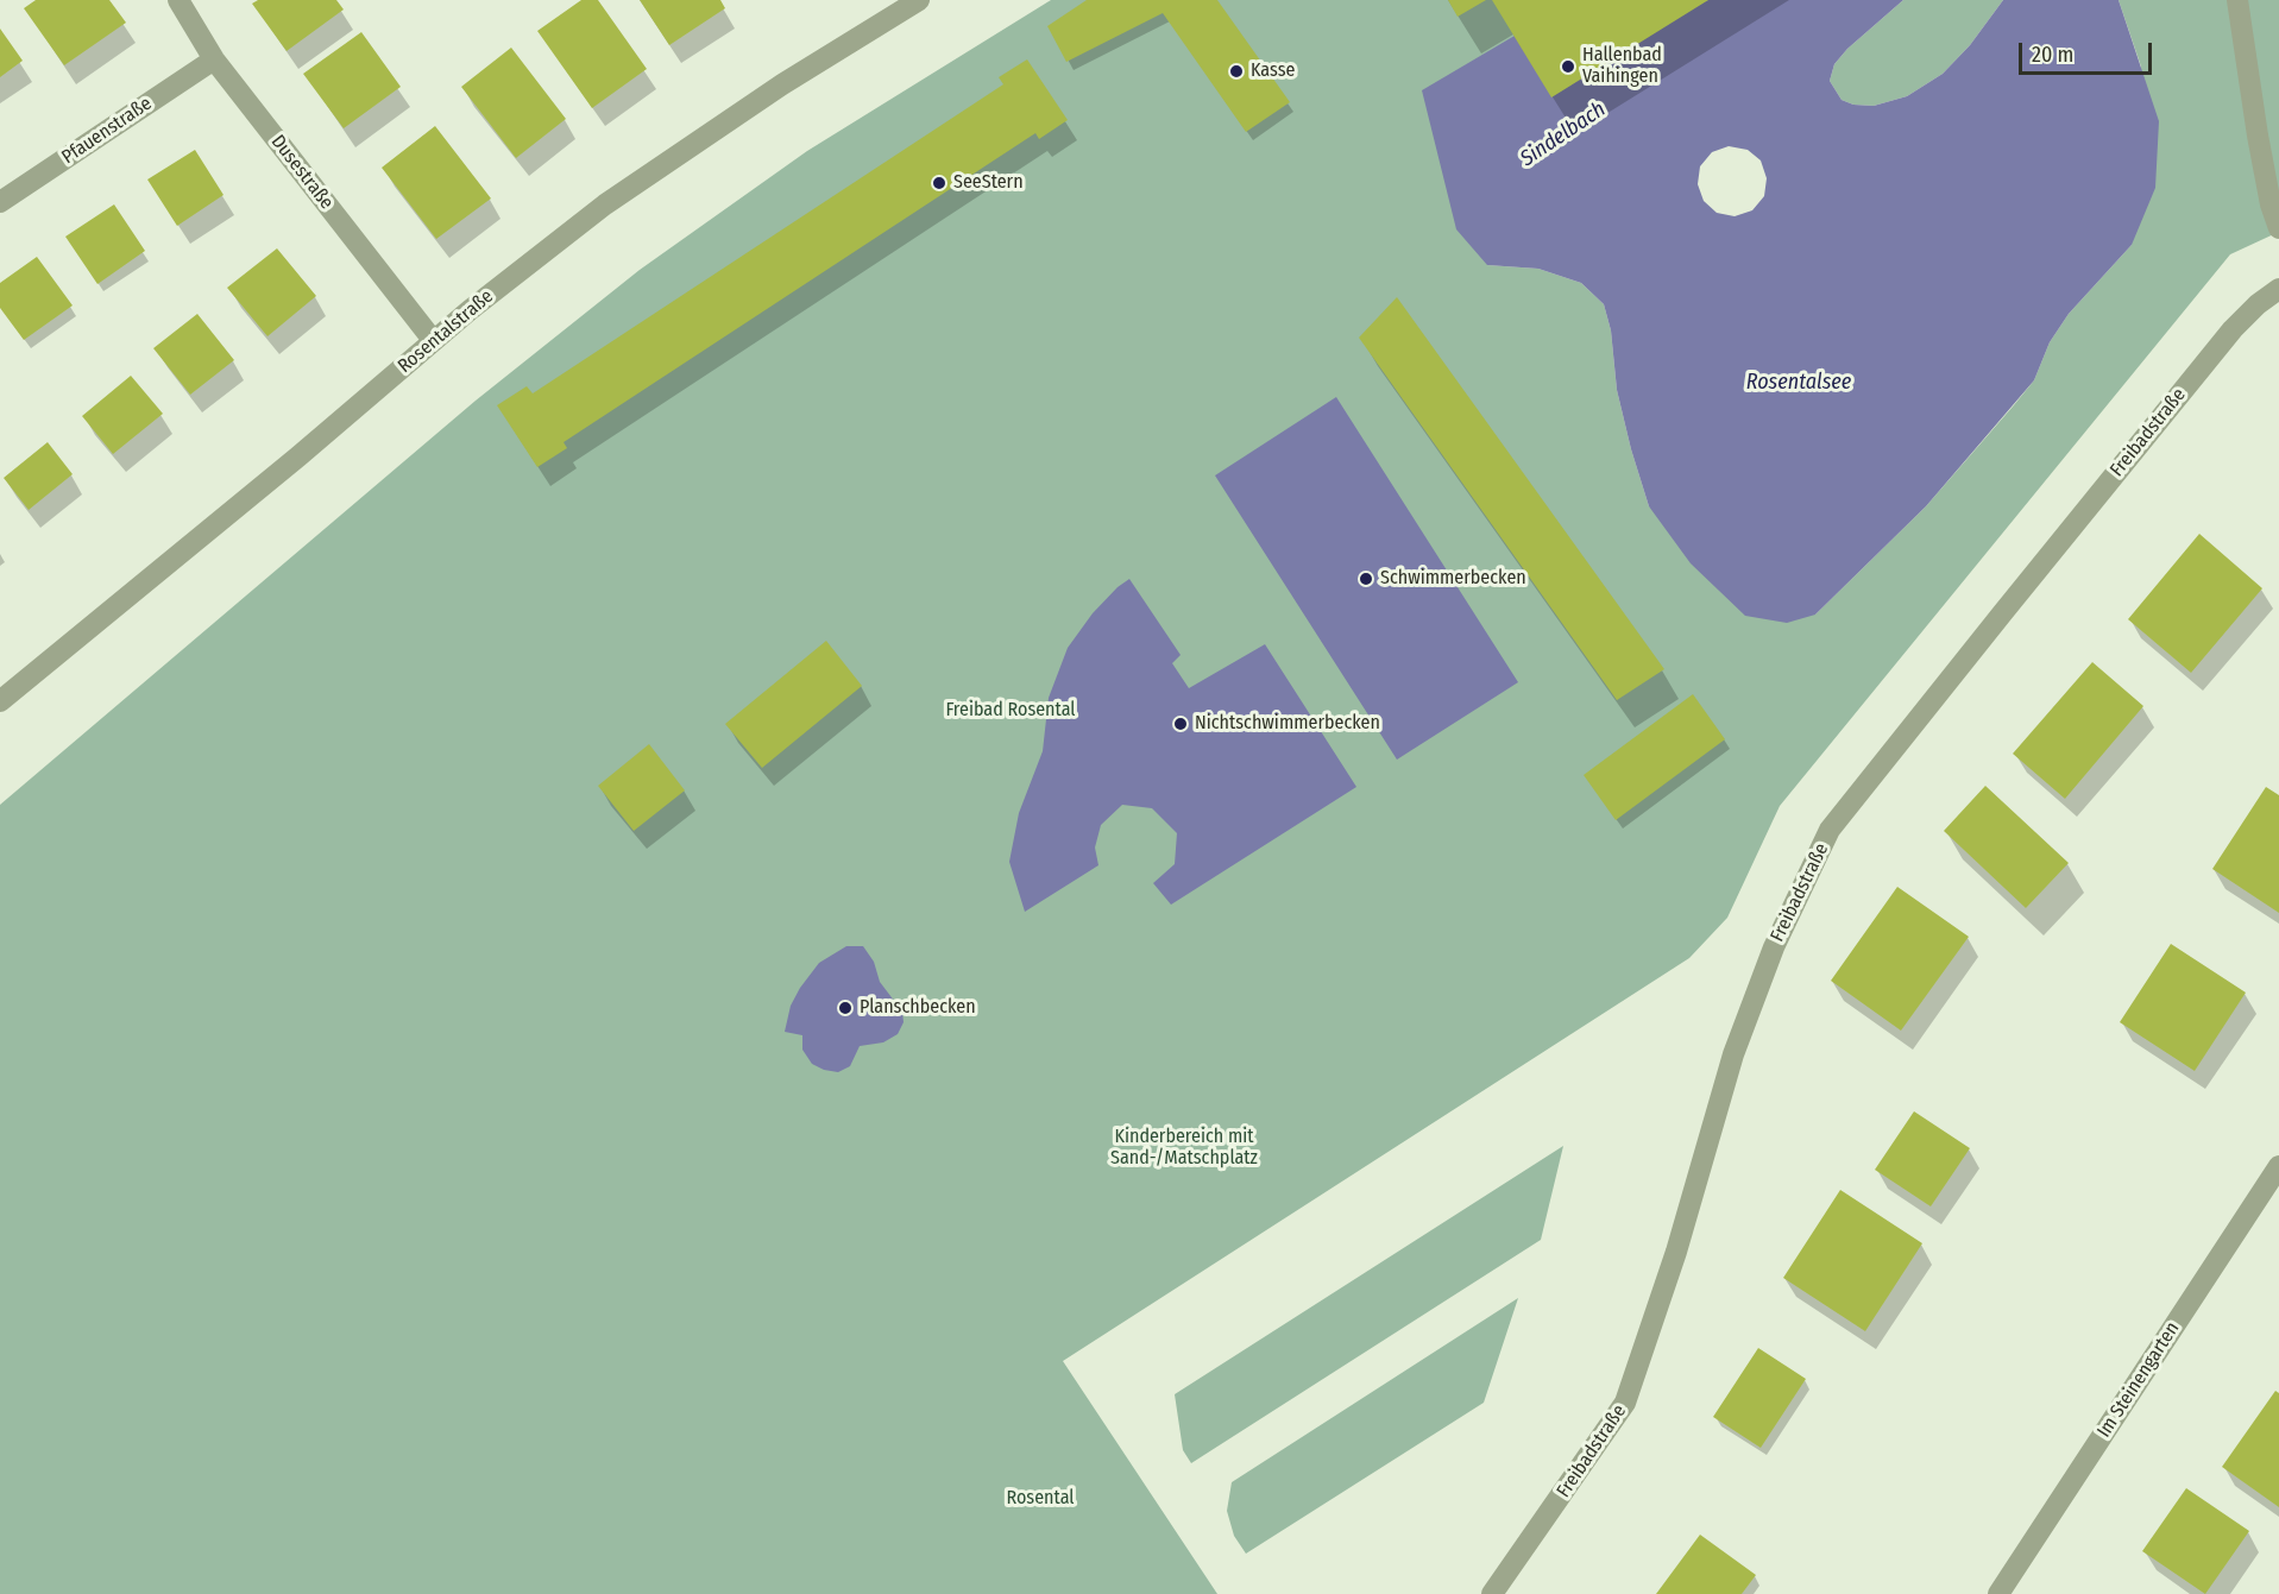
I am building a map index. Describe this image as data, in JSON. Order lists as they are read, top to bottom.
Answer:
{
  "streets": {
    "street": [
      "Pfauenstraße",
      "Dusestraße",
      "Rosentalstraße",
      "Freibadstraße",
      "Im Steinengarten"
    ]
  },
  "crossings": [
    ["Pfauenstraße", "Dusestraße"],
    ["Dusestraße", "Rosentalstraße"]
  ],
  "water": ["Sindelbach", "Rosentalsee"],
  "parks": ["Freibad Rosental", "Kinderbereich mit Sand-/Matschplatz", "Rosental"],
  "places": [
    "Hallenbad Vaihingen",
    "Kasse",
    "SeeStern",
    "Schwimmerbecken",
    "Nichtschwimmerbecken",
    "Planschbecken"
  ],
  "scale_bar": "20 m"
}
